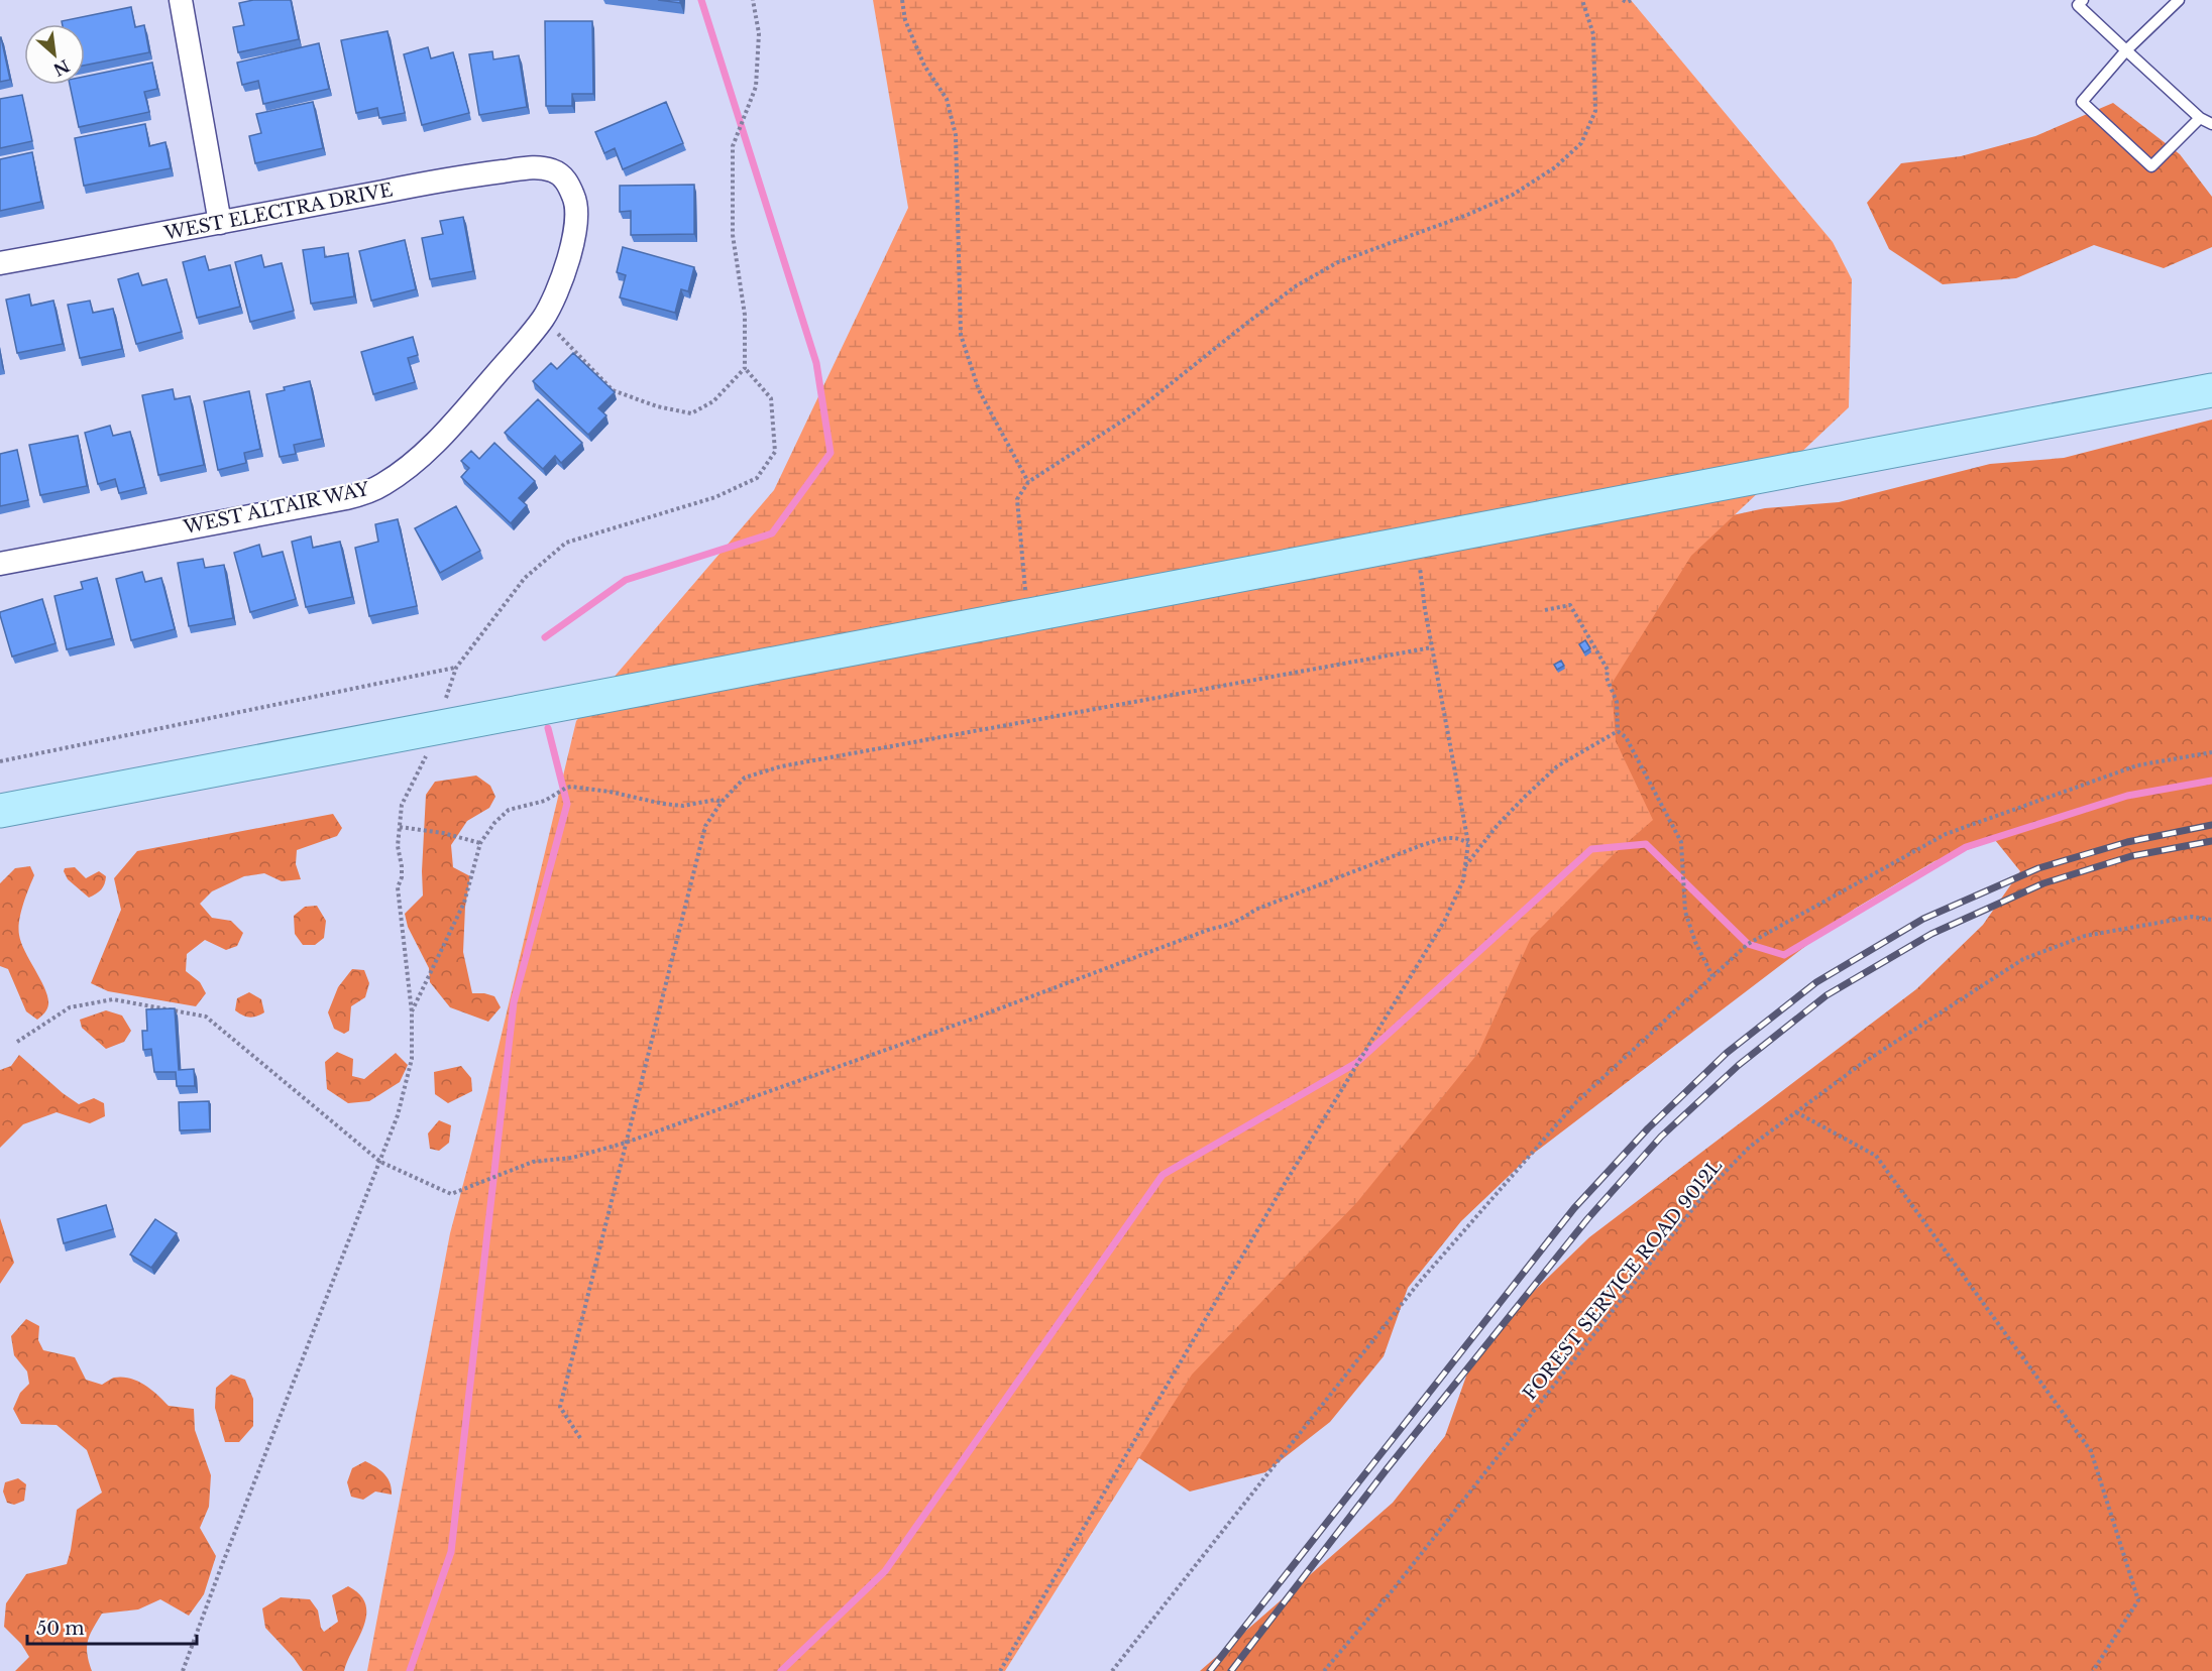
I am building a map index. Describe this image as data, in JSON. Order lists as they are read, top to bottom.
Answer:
{
  "streets": {
    "street": ["WEST ELECTRA DRIVE", "WEST ALTAIR WAY"],
    "path": ["FOREST SERVICE ROAD 9012L"]
  },
  "crossings": [
    ["WEST ELECTRA DRIVE", "WEST ALTAIR WAY"]
  ],
  "scale_bar": "50 m",
  "north": "bottom right"
}
